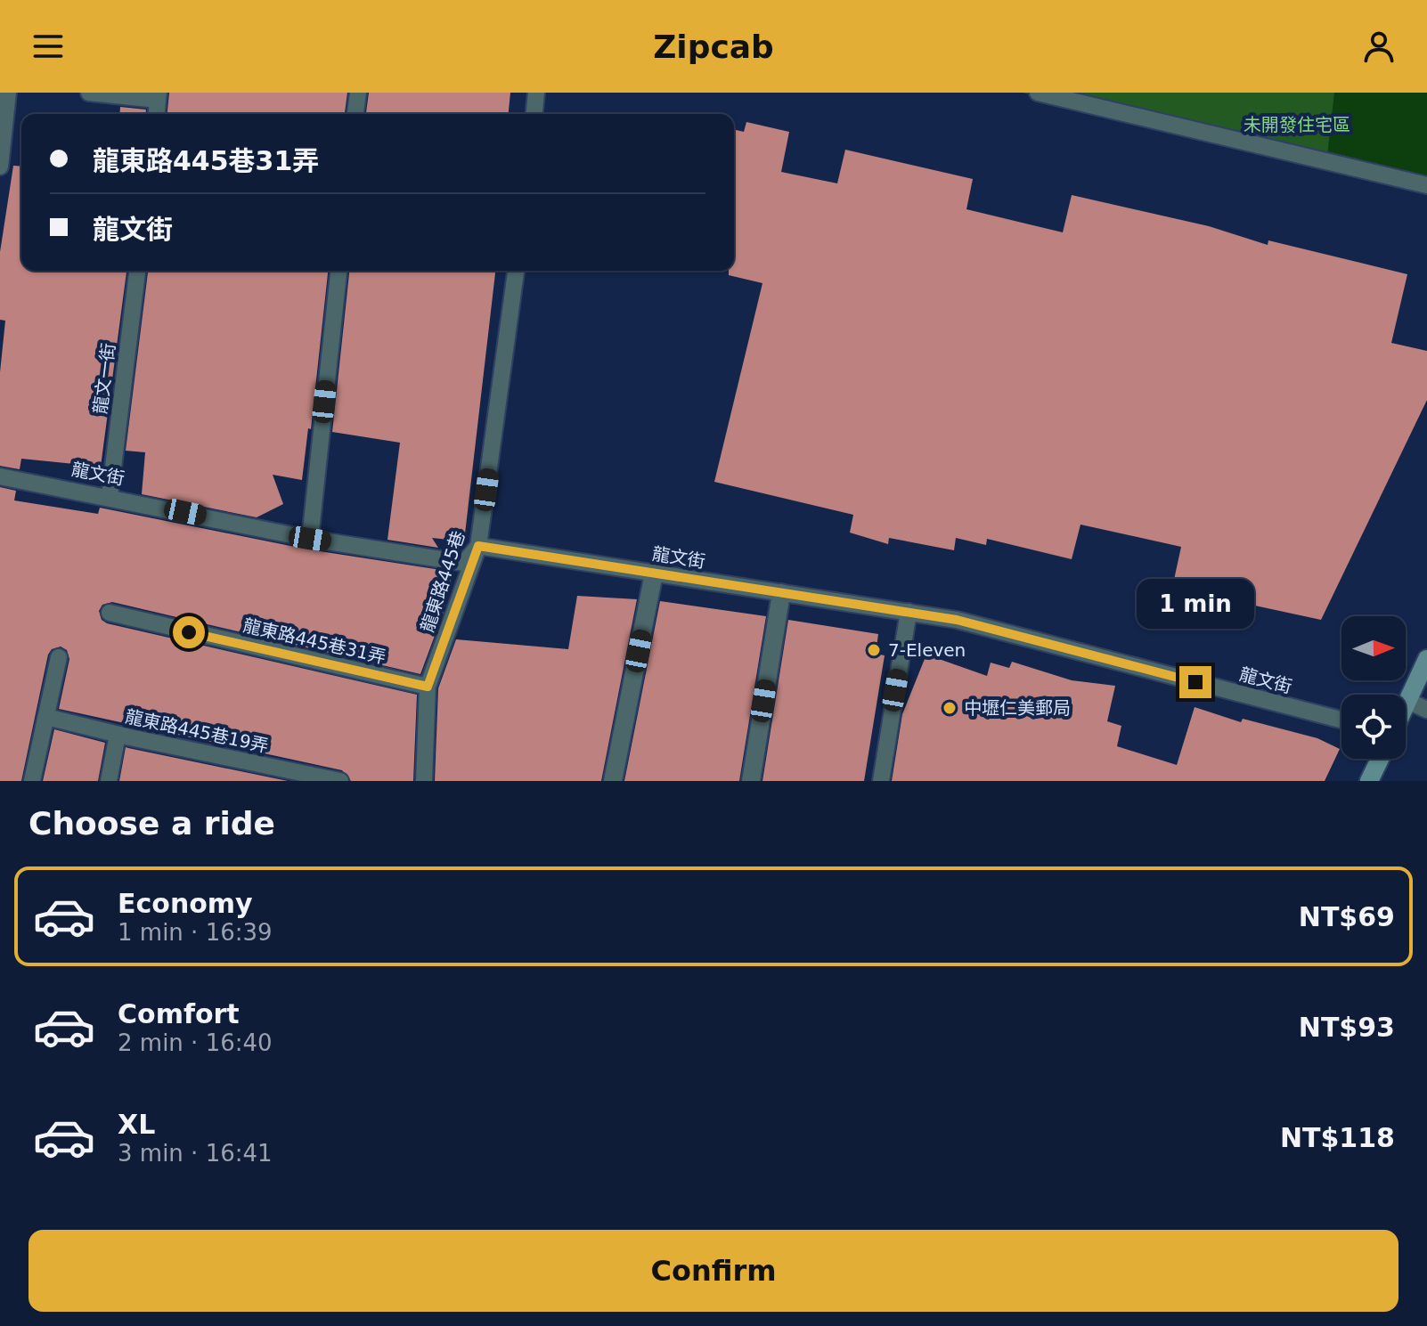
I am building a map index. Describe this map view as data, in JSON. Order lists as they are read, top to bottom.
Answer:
{
  "streets": {
    "lane": [
      "龍文一街",
      "龍文街",
      "龍東路445巷",
      "龍東路445巷31弄",
      "龍東路445巷19弄"
    ]
  },
  "crossings": [
    ["龍文一街", "龍文街"],
    ["龍文街", "龍東路445巷"],
    ["龍東路445巷", "龍東路445巷31弄"]
  ],
  "parks": ["未開發住宅區"],
  "places": ["7-Eleven", "中壢仁美郵局"],
  "north": "right",
  "page": {
    "header": "Zipcab",
    "banner": ["龍東路445巷31弄", "龍文街"],
    "bubble": "1 min",
    "heading": "Choose a ride",
    "list": [
      {
        "name": "Economy",
        "note": "1 min · 16:39",
        "value": "NT$69"
      },
      {
        "name": "Comfort",
        "note": "2 min · 16:40",
        "value": "NT$93"
      },
      {
        "name": "XL",
        "note": "3 min · 16:41",
        "value": "NT$118"
      }
    ],
    "buttons": "Confirm"
  }
}
